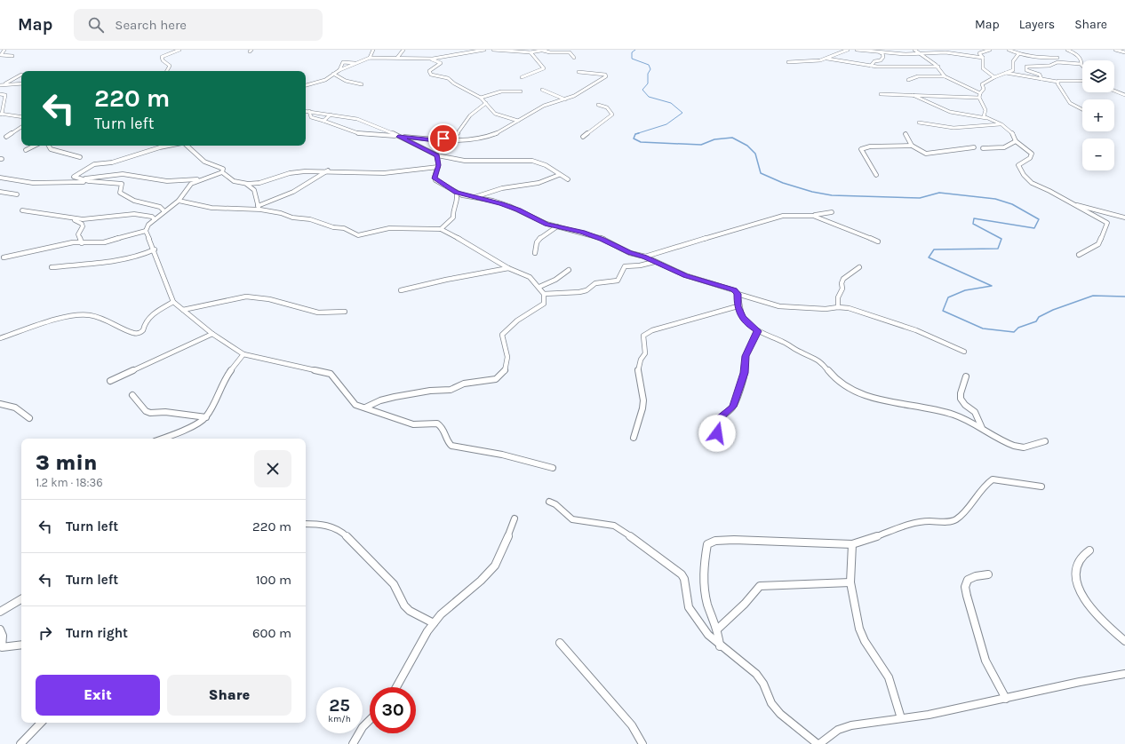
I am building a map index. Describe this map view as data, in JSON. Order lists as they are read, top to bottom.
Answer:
{
  "page": {
    "header": "Map",
    "search": "Search here",
    "nav": ["Map", "Layers", "Share"],
    "map_buttons": ["+", "−"],
    "turn": ["220 m", "Turn left"],
    "heading": ["3 min", "1.2 km · 18:36"],
    "list": [
      {
        "name": "Turn left",
        "value": "220 m"
      },
      {
        "name": "Turn left",
        "value": "100 m"
      },
      {
        "name": "Turn right",
        "value": "600 m"
      }
    ],
    "buttons": ["Exit", "Share"],
    "speed": "25 km/h",
    "limit": "30"
  }
}
